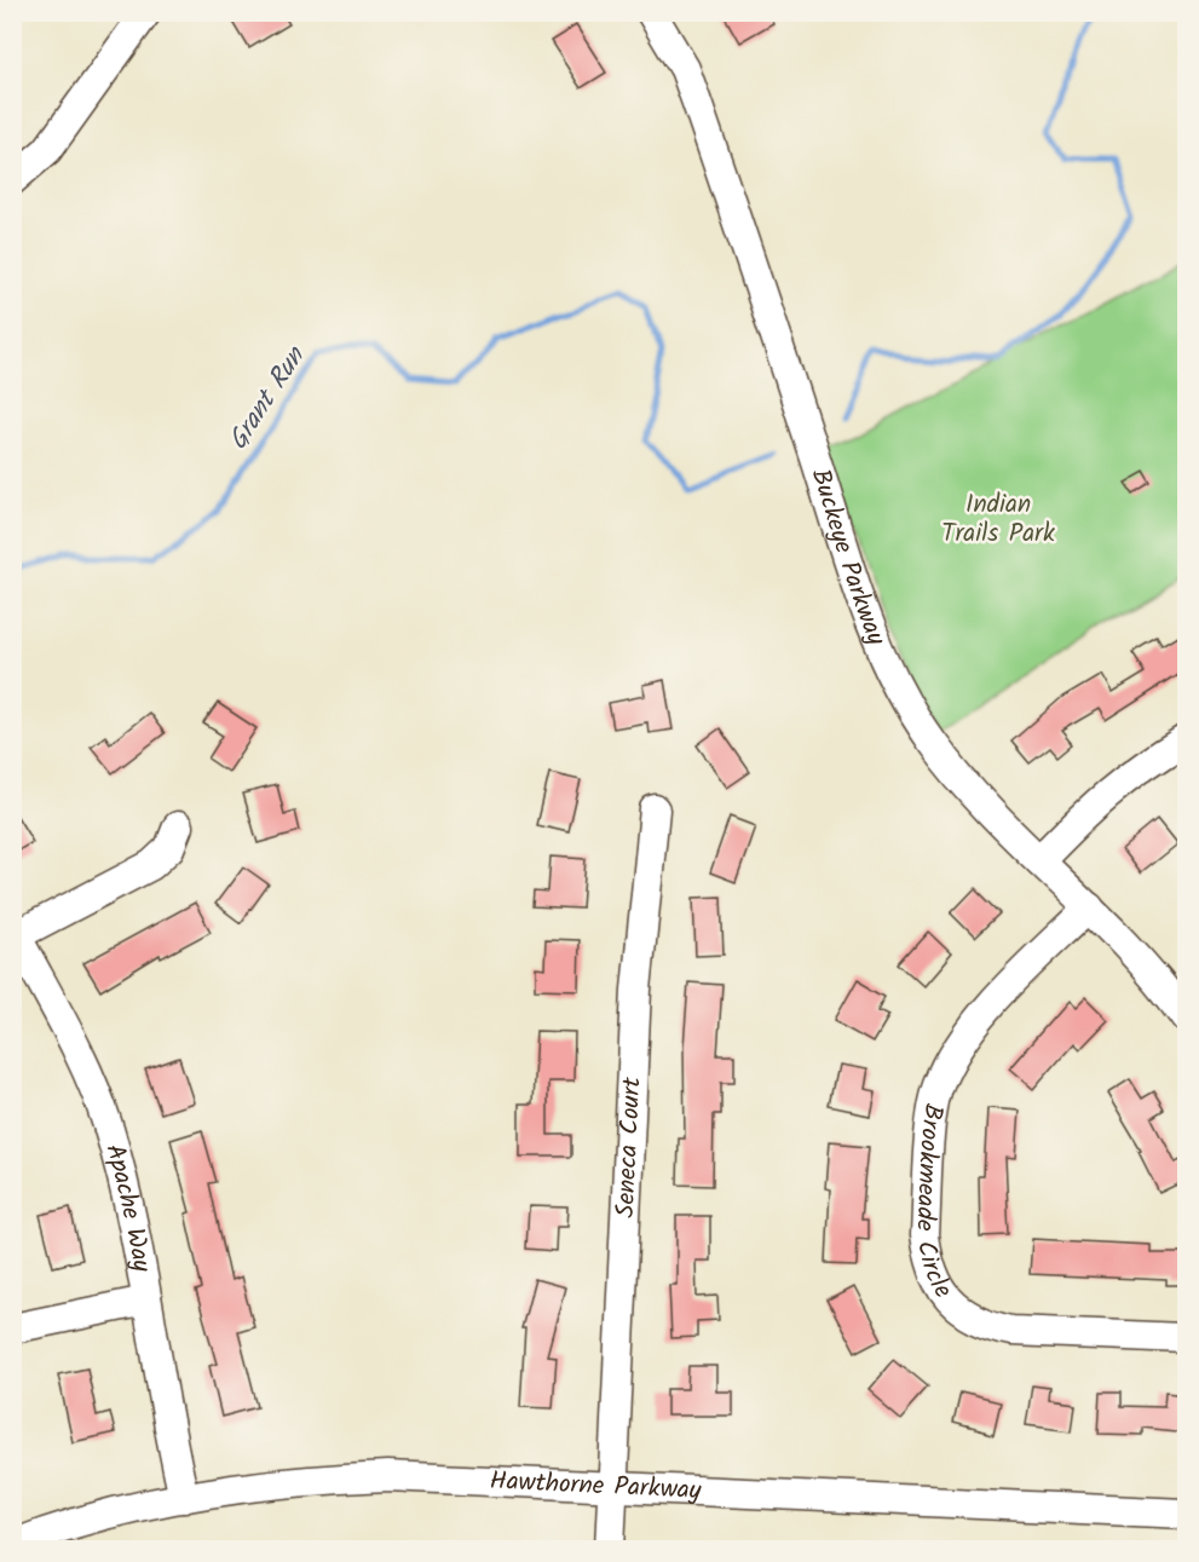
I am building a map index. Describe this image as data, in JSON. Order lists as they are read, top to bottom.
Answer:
{
  "streets": {
    "street": [
      "Buckeye Parkway",
      "Seneca Court",
      "Brookmeade Circle",
      "Apache Way",
      "Hawthorne Parkway"
    ]
  },
  "crossings": [
    ["Buckeye Parkway", "Brookmeade Circle"],
    ["Seneca Court", "Hawthorne Parkway"],
    ["Apache Way", "Hawthorne Parkway"]
  ],
  "water": ["Grant Run"],
  "parks": ["Indian Trails Park"]
}
